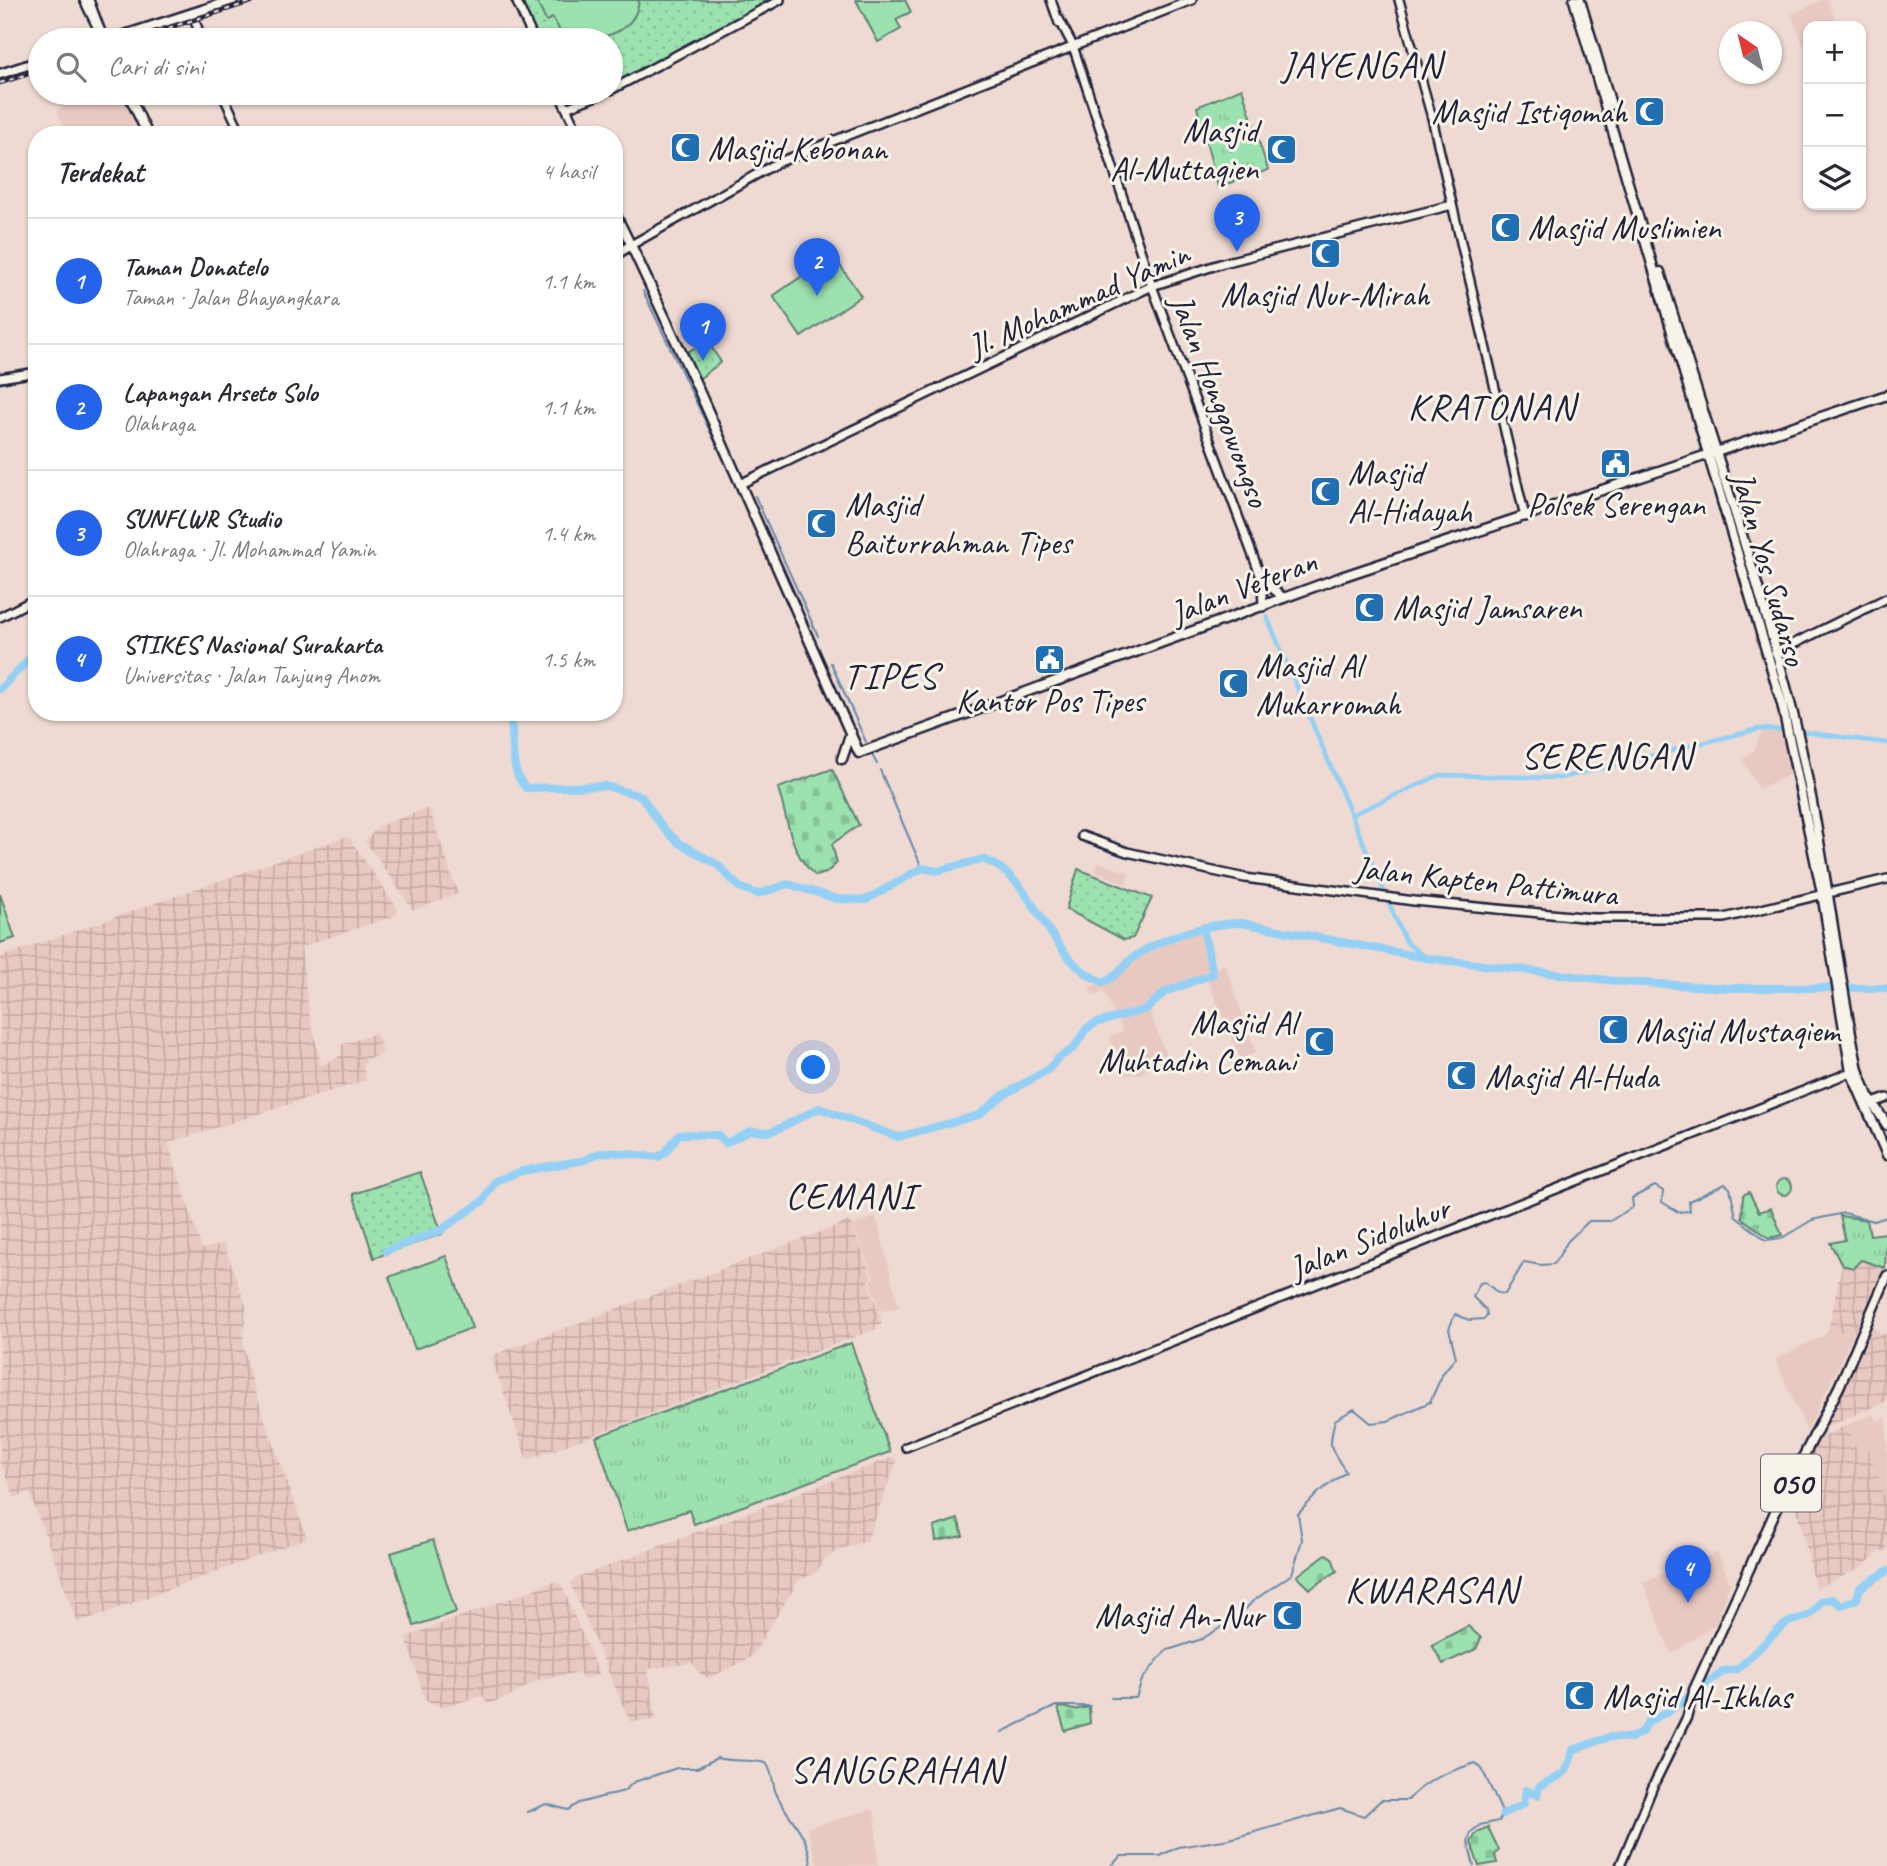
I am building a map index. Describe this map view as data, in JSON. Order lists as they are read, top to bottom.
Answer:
{
  "streets": {
    "main road": [
      "Jl. Mohammad Yamin",
      "Jalan Honggowongso",
      "Jalan Yos Sudarso",
      "Jalan Veteran",
      "Jalan Kapten Pattimura",
      "Jalan Sidoluhur",
      "050"
    ]
  },
  "crossings": [
    ["Jl. Mohammad Yamin", "Jalan Honggowongso"],
    ["Jalan Honggowongso", "Jalan Veteran"],
    ["Jalan Yos Sudarso", "Jalan Veteran"],
    ["Jalan Yos Sudarso", "Jalan Kapten Pattimura"],
    ["Jalan Yos Sudarso", "Jalan Sidoluhur"]
  ],
  "districts": [
    "JAYENGAN",
    "KRATONAN",
    "TIPES",
    "SERENGAN",
    "CEMANI",
    "KWARASAN",
    "SANGGRAHAN"
  ],
  "places": {
    "mosque": [
      "Masjid Istiqomah",
      "Masjid Kebonan",
      "Masjid Al-Muttaqien",
      "Masjid Muslimien",
      "Masjid Nur-Mirah",
      "Masjid Al-Hidayah",
      "Masjid Baiturrahman Tipes",
      "Masjid Jamsaren",
      "Masjid Al Mukarromah",
      "Masjid Mustaqiem",
      "Masjid Al Muhtadin Cemani",
      "Masjid Al-Huda",
      "Masjid An-Nur",
      "Masjid Al-Ikhlas"
    ],
    "public building": ["Polsek Serengan", "Kantor Pos Tipes"]
  },
  "north": "top left",
  "page": {
    "map_buttons": ["+", "−"],
    "search": "Cari di sini",
    "heading": ["Terdekat", "4 hasil"],
    "pins": [
      "3",
      "2",
      "1",
      "4"
    ],
    "list": [
      {
        "mark": "1",
        "name": "Taman Donatelo",
        "note": "Taman · Jalan Bhayangkara",
        "value": "1.1 km"
      },
      {
        "mark": "2",
        "name": "Lapangan Arseto Solo",
        "note": "Olahraga",
        "value": "1.1 km"
      },
      {
        "mark": "3",
        "name": "SUNFLWR Studio",
        "note": "Olahraga · Jl. Mohammad Yamin",
        "value": "1.4 km"
      },
      {
        "mark": "4",
        "name": "STIKES Nasional Surakarta",
        "note": "Universitas · Jalan Tanjung Anom",
        "value": "1.5 km"
      }
    ]
  }
}
